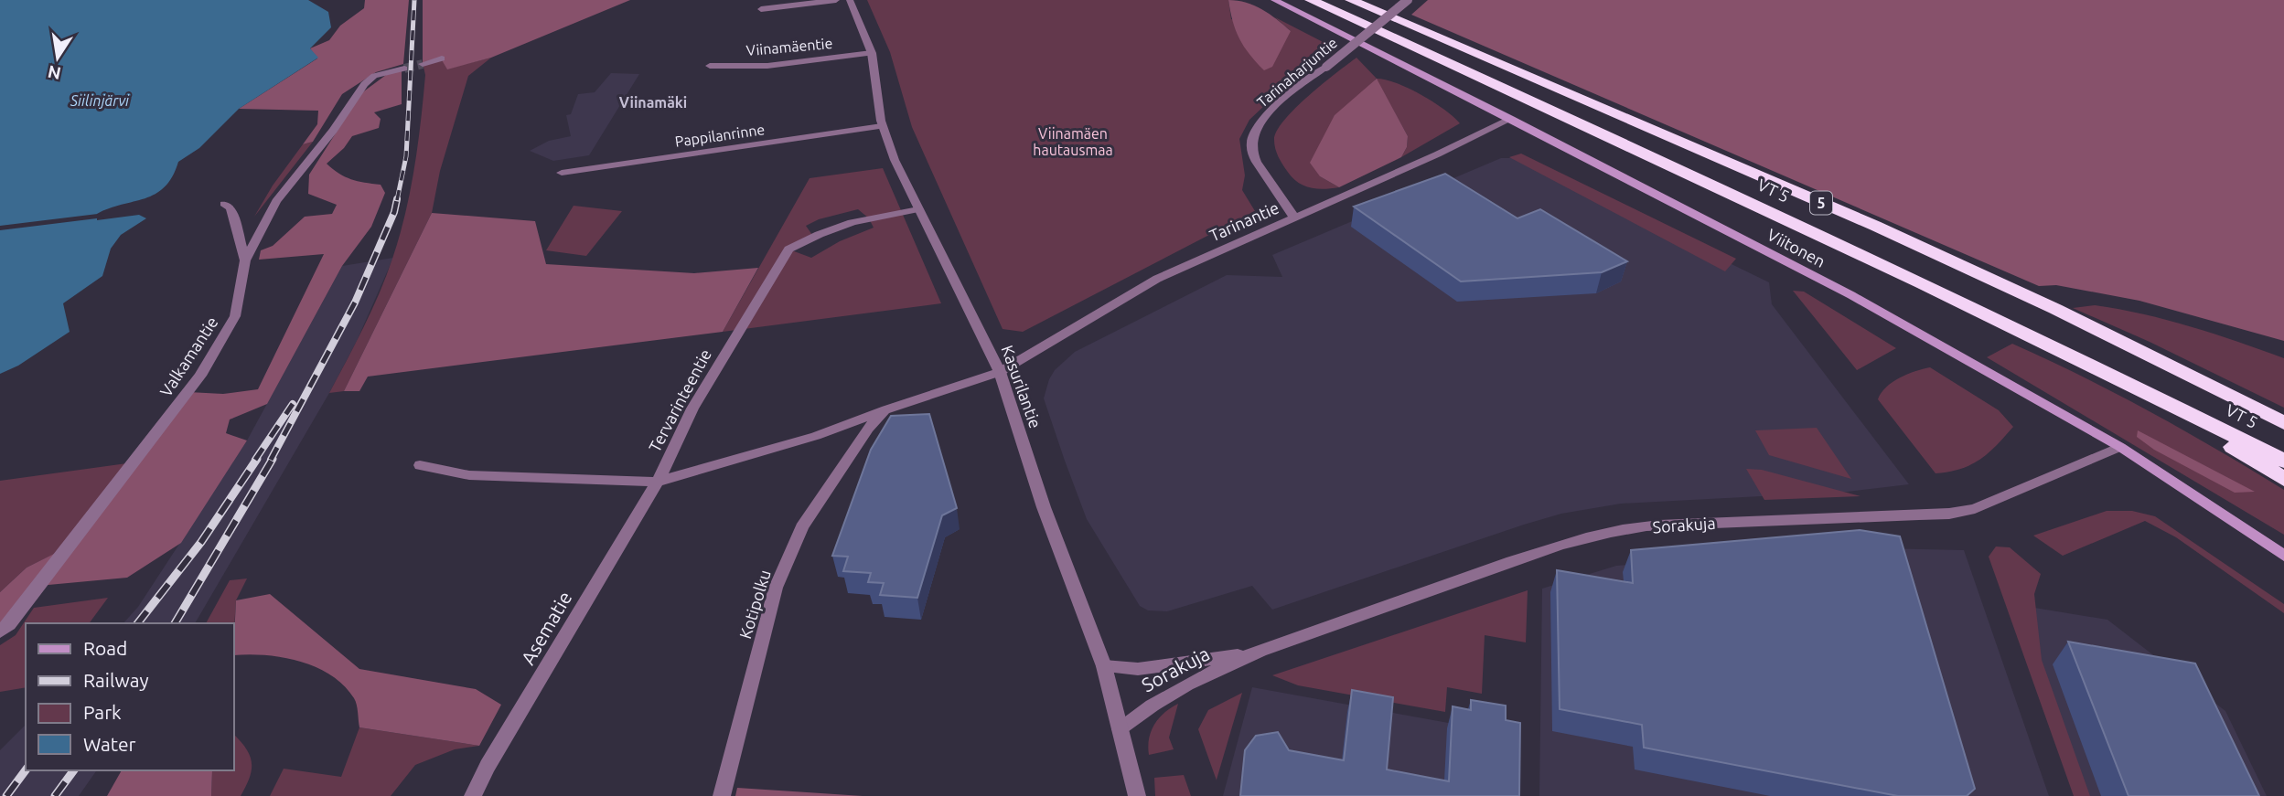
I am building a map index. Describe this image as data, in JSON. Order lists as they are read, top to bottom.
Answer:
{
  "streets": {
    "highway": ["VT 5", "5"],
    "main road": ["Viitonen"],
    "street": [
      "Viinamäentie",
      "Tarinaharjuntie",
      "Pappilanrinne",
      "Tarinantie",
      "Valkamantie",
      "Kasurilantie",
      "Tervarinteentie",
      "Sorakuja",
      "Kotipolku",
      "Asematie"
    ]
  },
  "crossings": [
    ["Viinamäentie", "Kasurilantie"],
    ["Tarinaharjuntie", "Tarinantie"],
    ["Pappilanrinne", "Kasurilantie"],
    ["Tarinantie", "Viitonen"],
    ["Tarinantie", "Kasurilantie"],
    ["Tarinantie", "Tervarinteentie"],
    ["Tarinantie", "Kotipolku"],
    ["Tarinantie", "Asematie"],
    ["Viitonen", "Sorakuja"],
    ["Kasurilantie", "Tervarinteentie"],
    ["Kasurilantie", "Sorakuja"],
    ["Tervarinteentie", "Asematie"]
  ],
  "districts": ["Viinamäki"],
  "water": ["Siilinjärvi"],
  "parks": ["Viinamäen hautausmaa"],
  "legend": [
    "Road",
    "Railway",
    "Park",
    "Water"
  ],
  "north": "bottom"
}
